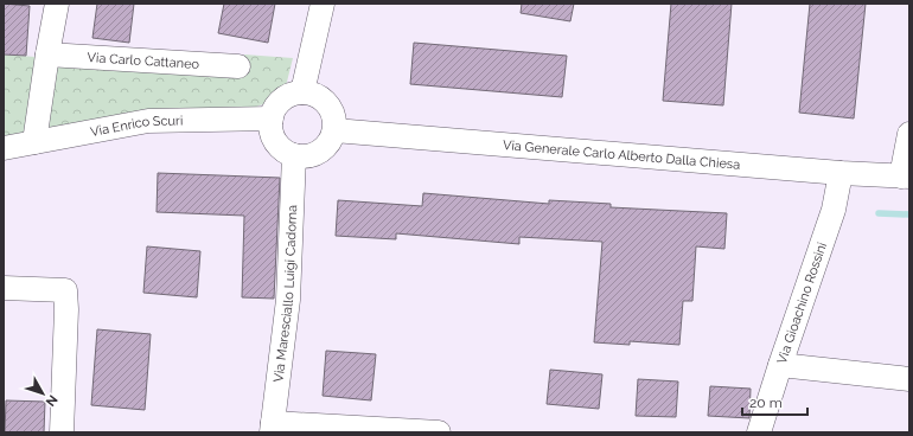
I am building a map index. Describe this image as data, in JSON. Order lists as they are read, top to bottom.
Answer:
{
  "streets": {
    "street": [
      "Via Carlo Cattaneo",
      "Via Enrico Scuri",
      "Via Generale Carlo Alberto Dalla Chiesa",
      "Via Maresciallo Luigi Cadorna",
      "Via Gioachino Rossini"
    ]
  },
  "crossings": [
    ["Via Enrico Scuri", "Via Generale Carlo Alberto Dalla Chiesa"],
    ["Via Enrico Scuri", "Via Maresciallo Luigi Cadorna"],
    ["Via Generale Carlo Alberto Dalla Chiesa", "Via Maresciallo Luigi Cadorna"],
    ["Via Generale Carlo Alberto Dalla Chiesa", "Via Gioachino Rossini"]
  ],
  "scale_bar": "20 m",
  "north": "bottom right"
}
